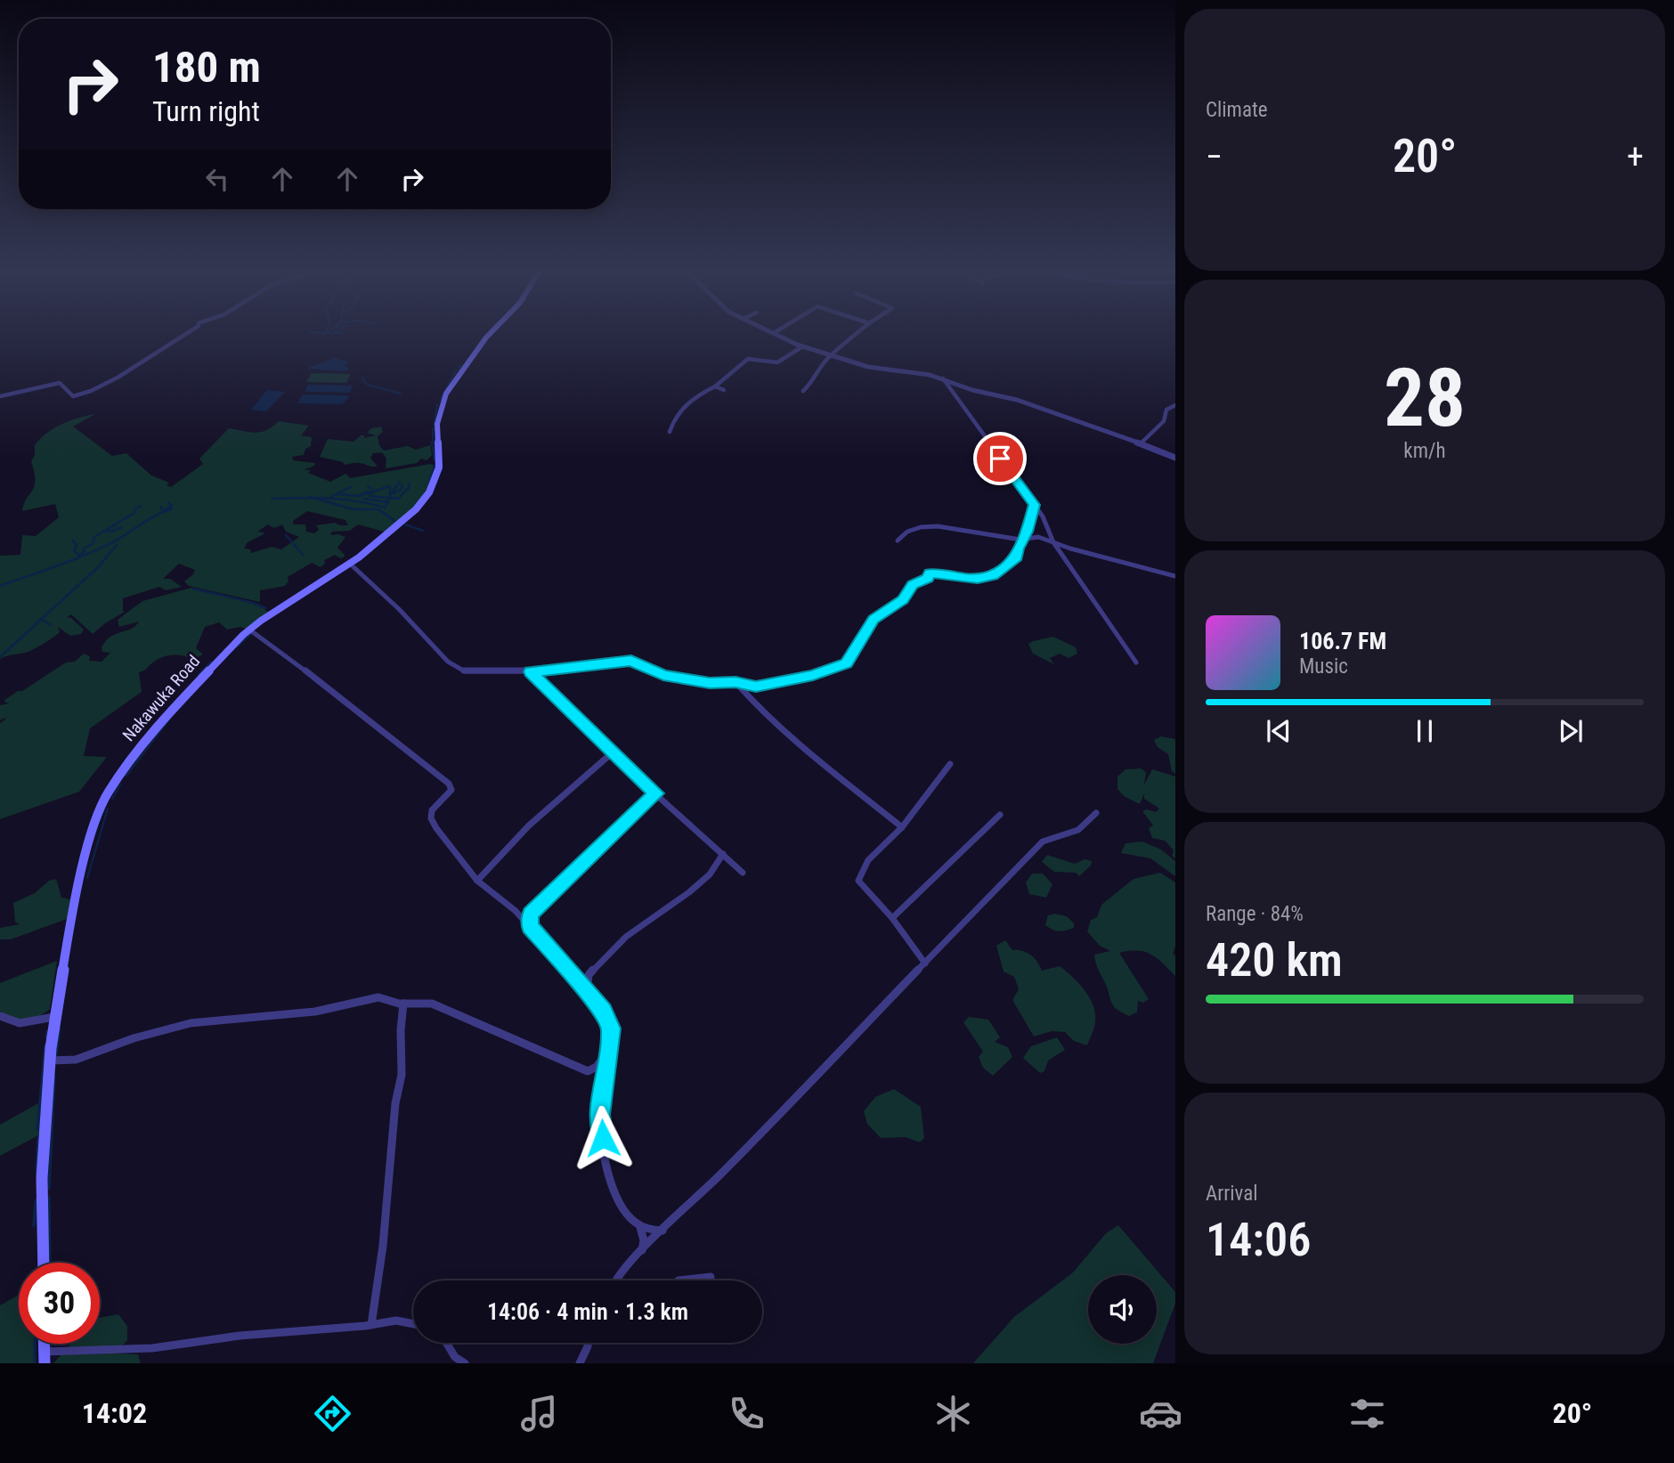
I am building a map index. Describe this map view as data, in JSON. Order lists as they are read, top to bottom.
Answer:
{
  "streets": {
    "main road": ["Nakawuka Road"]
  },
  "page": {
    "tile": [
      "Climate",
      ["28", "km/h"],
      ["Range · 84%", "420 km"],
      ["Arrival", "14:06"]
    ],
    "turn": ["180 m", "Turn right"],
    "heat": ["−", "20°", "+"],
    "song": ["106.7 FM", "Music"],
    "limit": "30",
    "trip": "14:06 · 4 min · 1.3 km",
    "tabs": ["14:02", "20°"]
  }
}
